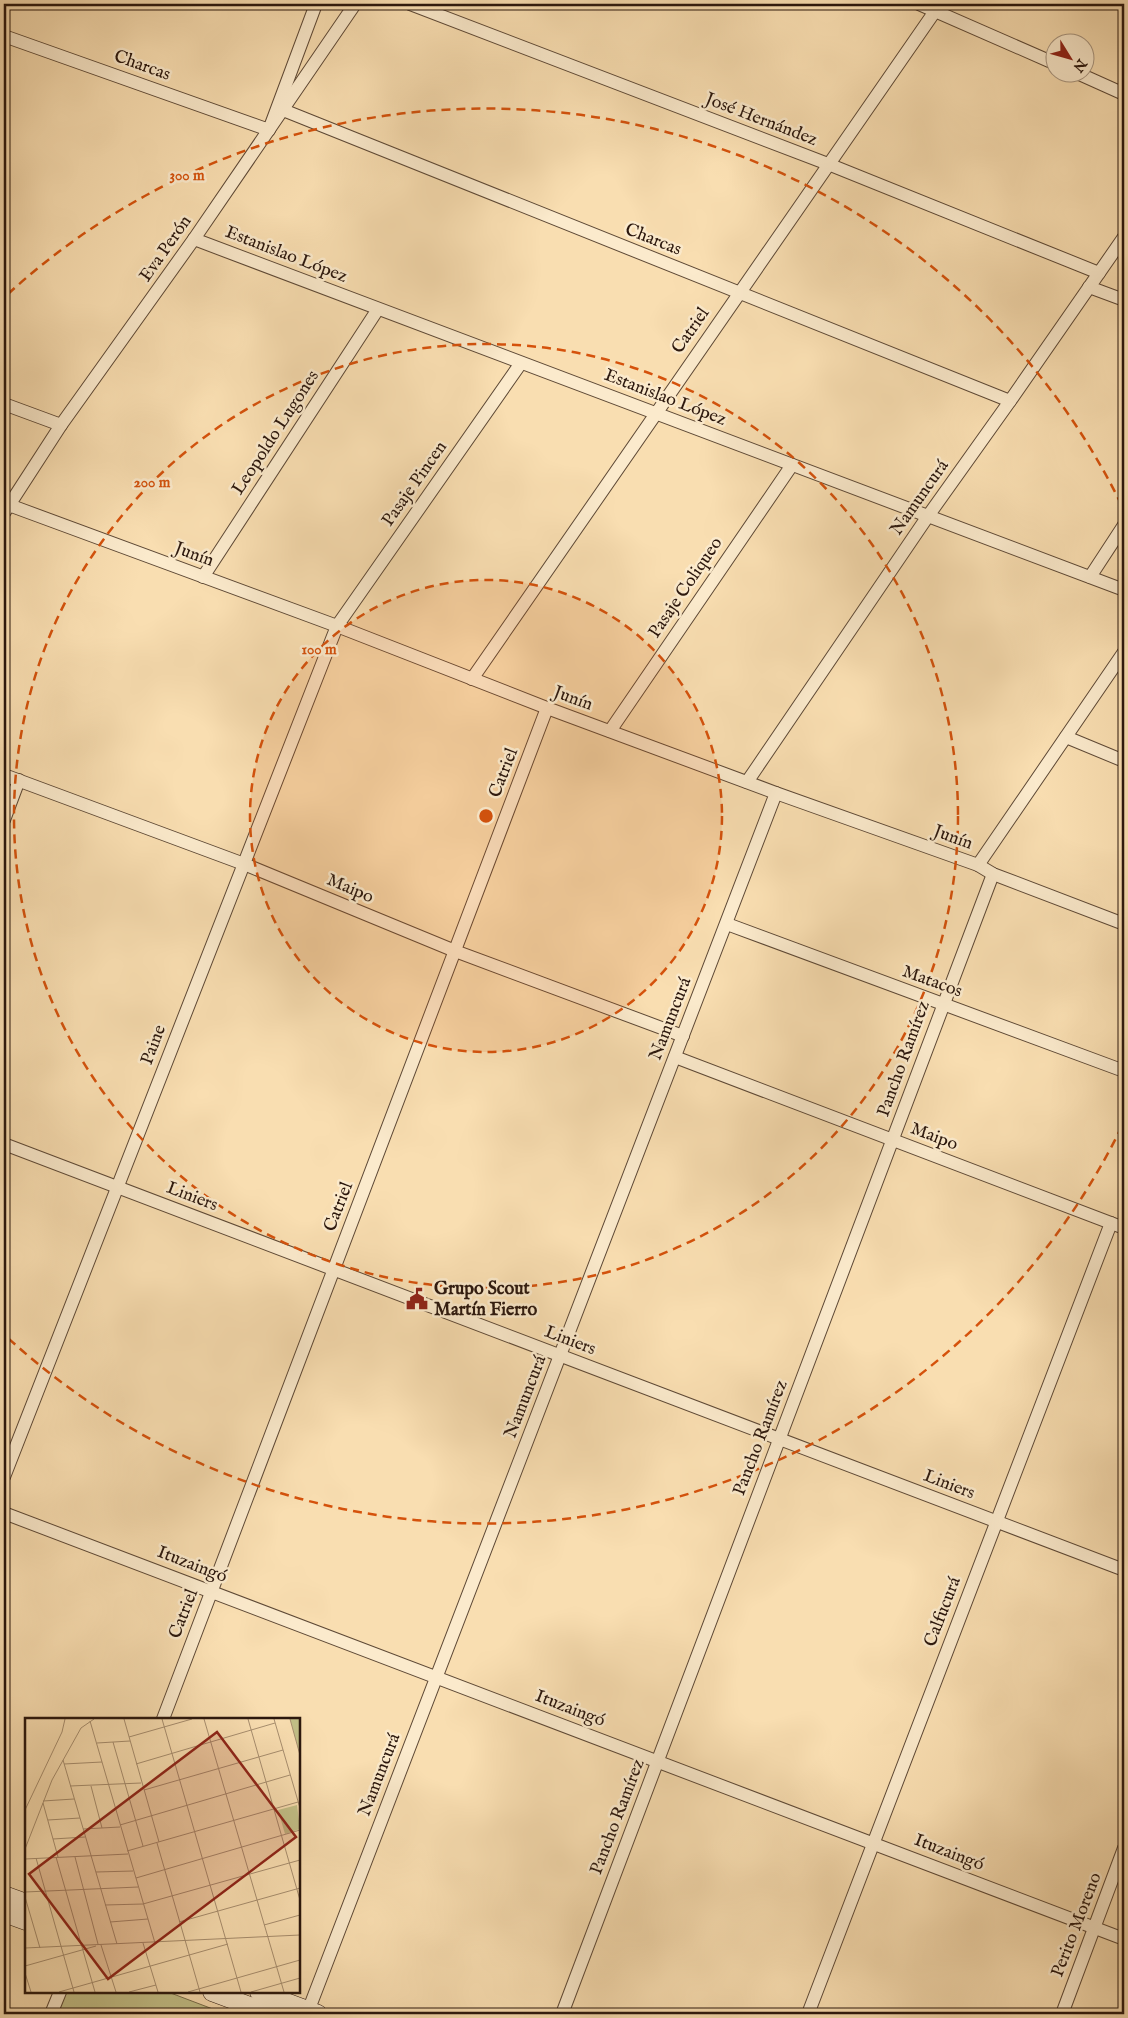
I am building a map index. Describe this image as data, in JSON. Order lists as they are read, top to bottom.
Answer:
{
  "streets": {
    "street": [
      "Charcas",
      "José Hernández",
      "Eva Perón",
      "Estanislao López",
      "Catriel",
      "Leopoldo Lugones",
      "Pasaje Pincen",
      "Namuncurá",
      "Junín",
      "Pasaje Coliqueo",
      "Maipo",
      "Matacos",
      "Paine",
      "Pancho Ramírez",
      "Liniers",
      "Ituzaingó",
      "Calfucurá",
      "Perito Moreno"
    ]
  },
  "crossings": [
    ["Charcas", "Eva Perón"],
    ["Charcas", "Catriel"],
    ["Charcas", "Namuncurá"],
    ["José Hernández", "Catriel"],
    ["José Hernández", "Namuncurá"],
    ["Eva Perón", "Estanislao López"],
    ["Eva Perón", "Junín"],
    ["Estanislao López", "Catriel"],
    ["Estanislao López", "Leopoldo Lugones"],
    ["Estanislao López", "Pasaje Pincen"],
    ["Estanislao López", "Namuncurá"],
    ["Estanislao López", "Pasaje Coliqueo"],
    ["Catriel", "Junín"],
    ["Catriel", "Maipo"],
    ["Catriel", "Liniers"],
    ["Catriel", "Ituzaingó"],
    ["Leopoldo Lugones", "Junín"],
    ["Pasaje Pincen", "Junín"],
    ["Pasaje Pincen", "Paine"],
    ["Namuncurá", "Junín"],
    ["Namuncurá", "Maipo"],
    ["Namuncurá", "Matacos"],
    ["Namuncurá", "Liniers"],
    ["Namuncurá", "Ituzaingó"],
    ["Junín", "Pasaje Coliqueo"],
    ["Junín", "Paine"],
    ["Junín", "Pancho Ramírez"],
    ["Maipo", "Paine"],
    ["Maipo", "Pancho Ramírez"],
    ["Maipo", "Calfucurá"],
    ["Matacos", "Pancho Ramírez"],
    ["Paine", "Liniers"],
    ["Pancho Ramírez", "Liniers"],
    ["Pancho Ramírez", "Ituzaingó"],
    ["Liniers", "Calfucurá"],
    ["Ituzaingó", "Calfucurá"],
    ["Ituzaingó", "Perito Moreno"]
  ],
  "places": {
    "public building": ["Grupo Scout Martín Fierro"]
  },
  "north": "bottom right",
  "rings": ["300 m", "200 m", "100 m"]
}
